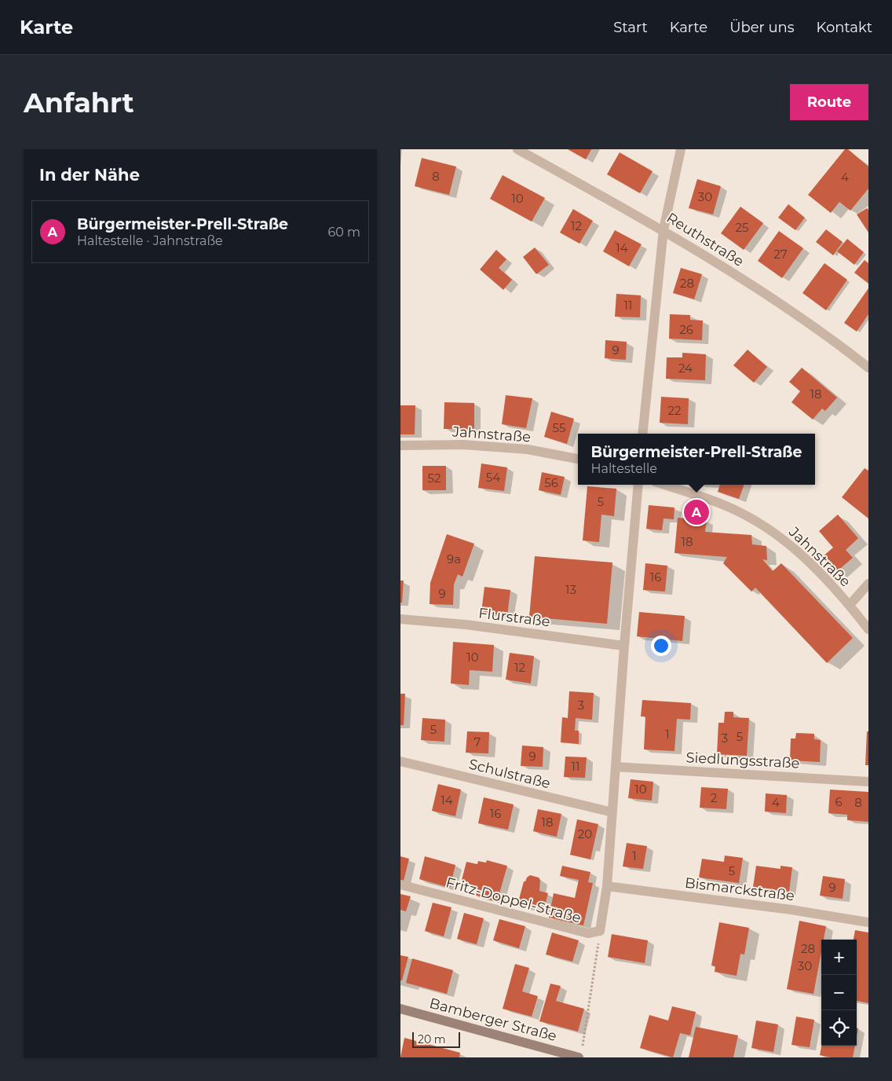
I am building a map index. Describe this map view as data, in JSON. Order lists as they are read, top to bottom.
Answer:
{
  "streets": {
    "street": [
      "Reuthstraße",
      "Jahnstraße",
      "Flurstraße",
      "Siedlungsstraße",
      "Schulstraße",
      "Bismarckstraße",
      "Fritz-Doppel-Straße",
      "Bamberger Straße"
    ]
  },
  "crossings": [
    ["Flurstraße", "Fritz-Doppel-Straße"],
    ["Siedlungsstraße", "Fritz-Doppel-Straße"],
    ["Schulstraße", "Fritz-Doppel-Straße"],
    ["Bismarckstraße", "Fritz-Doppel-Straße"]
  ],
  "house_numbers": [
    "8",
    "4",
    "30",
    "10",
    "12",
    "25",
    "14",
    "27",
    "28",
    "11",
    "26",
    "9",
    "24",
    "18",
    "22",
    "55",
    "54",
    "52",
    "56",
    "5",
    "18",
    "9a",
    "16",
    "13",
    "9",
    "10",
    "12",
    "3",
    "5",
    "1",
    "5",
    "3",
    "7",
    "9",
    "11",
    "10",
    "2",
    "14",
    "6",
    "4",
    "8",
    "16",
    "18",
    "20",
    "1",
    "5",
    "9",
    "28",
    "30"
  ],
  "scale_bar": "20 m",
  "page": {
    "header": "Karte",
    "nav": [
      "Start",
      "Karte",
      "Über uns",
      "Kontakt"
    ],
    "buttons": "Route",
    "title": "Anfahrt",
    "heading": "In der Nähe",
    "list": [
      {
        "mark": "A",
        "name": "Bürgermeister-Prell-Straße",
        "note": "Haltestelle · Jahnstraße",
        "value": "60 m"
      }
    ],
    "popup": ["Bürgermeister-Prell-Straße", "Haltestelle"],
    "pins": "A",
    "map_buttons": ["+", "−"],
    "scale": "20 m"
  }
}
